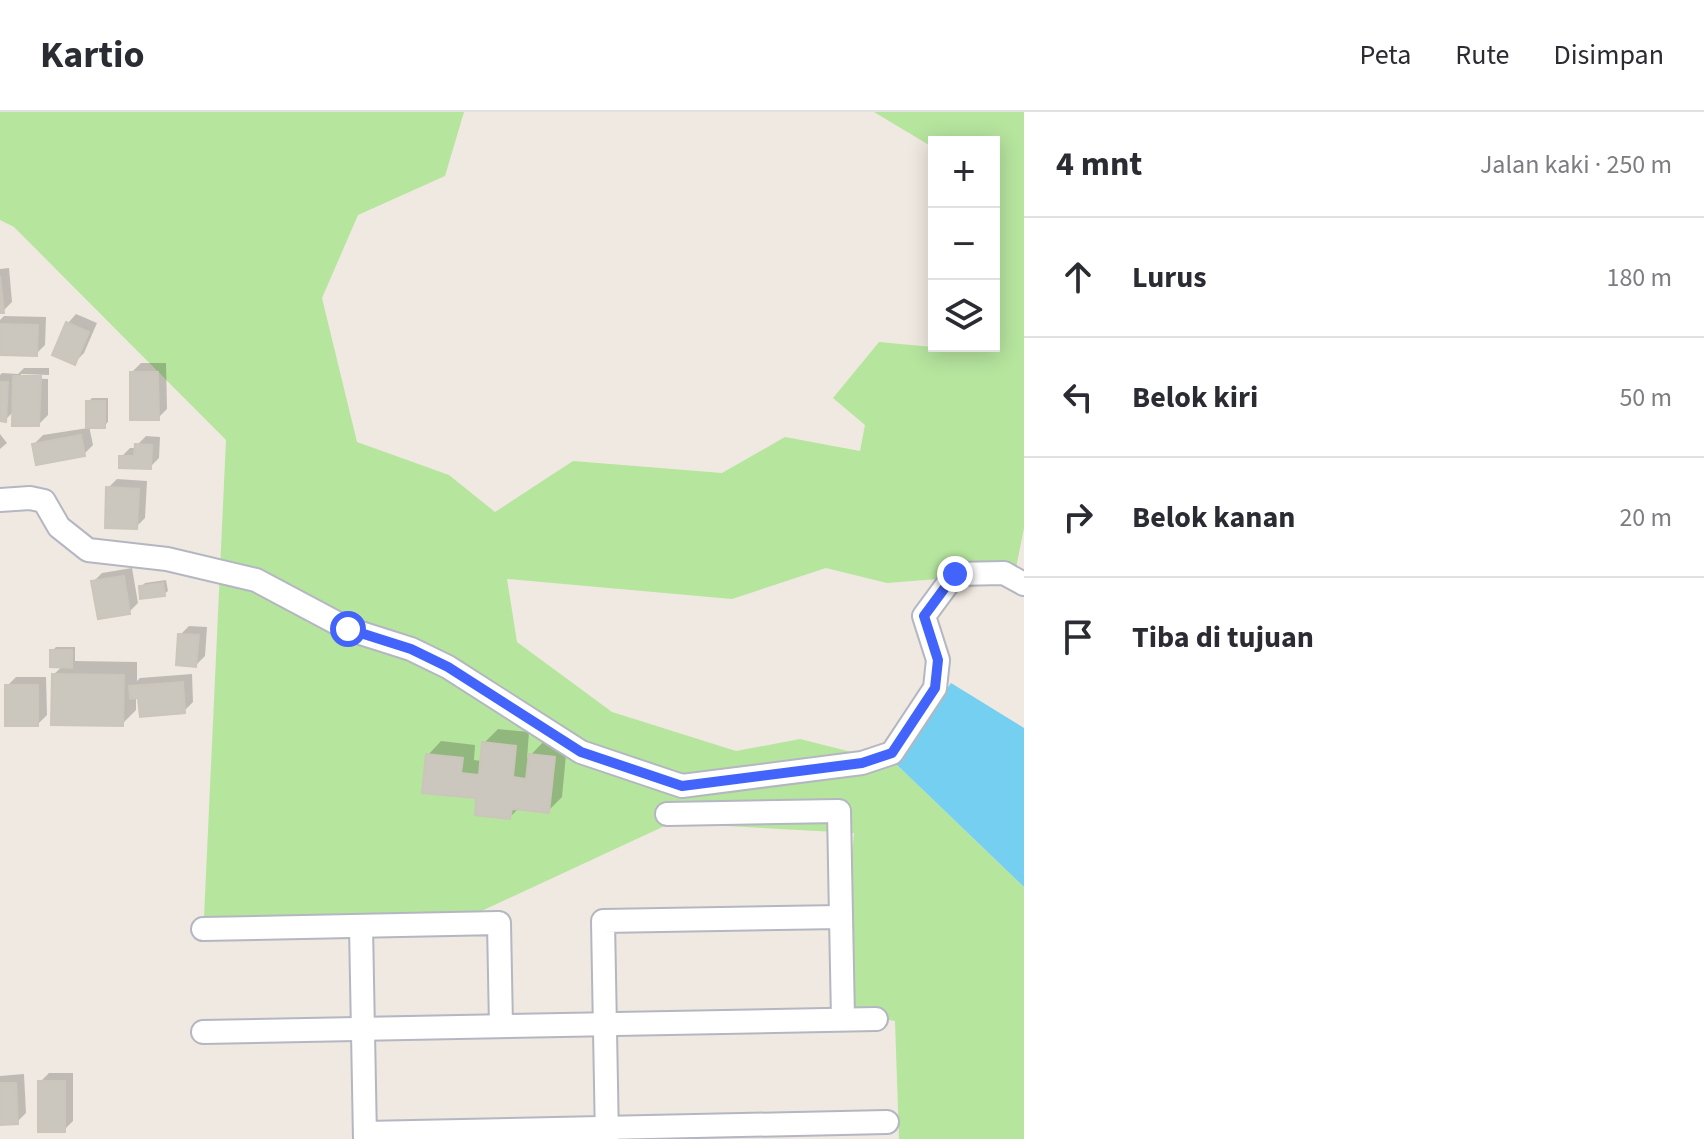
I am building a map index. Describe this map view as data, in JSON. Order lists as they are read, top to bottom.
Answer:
{
  "page": {
    "header": "Kartio",
    "nav": ["Peta", "Rute", "Disimpan"],
    "heading": ["4 mnt", "Jalan kaki · 250 m"],
    "map_buttons": ["+", "−"],
    "list": [
      ["Lurus", "180 m"],
      ["Belok kiri", "50 m"],
      ["Belok kanan", "20 m"],
      "Tiba di tujuan"
    ]
  }
}
